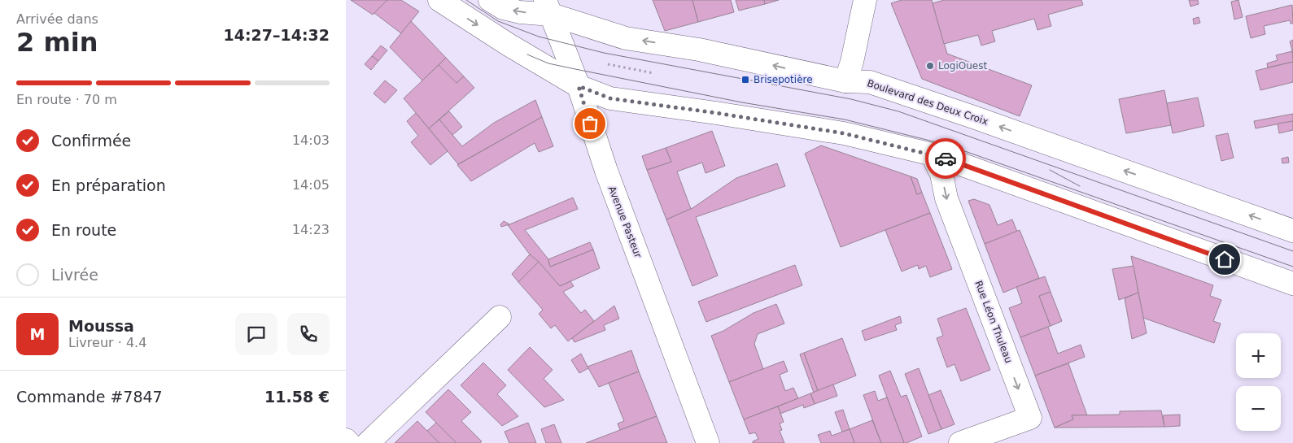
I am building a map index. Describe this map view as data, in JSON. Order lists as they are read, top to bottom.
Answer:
{
  "streets": {
    "street": ["Boulevard des Deux Croix", "Avenue Pasteur", "Rue Léon Thuleau"]
  },
  "crossings": [
    ["Boulevard des Deux Croix", "Avenue Pasteur"]
  ],
  "one_way": ["Rue Léon Thuleau"],
  "places": {
    "other": ["LogiOuest"],
    "transit": ["Brisepotière"]
  },
  "page": {
    "heading": ["2 min", "Arrivée dans", "14:27–14:32"],
    "panel": [
      "Moussa",
      "Livreur · 4.4",
      "Commande #7847",
      "11.58 €"
    ],
    "bar": "En route · 70 m",
    "list": [
      ["Confirmée", "14:03"],
      ["En préparation", "14:05"],
      ["En route", "14:23"],
      "Livrée"
    ],
    "round": "M",
    "map_buttons": ["+", "−"]
  }
}
